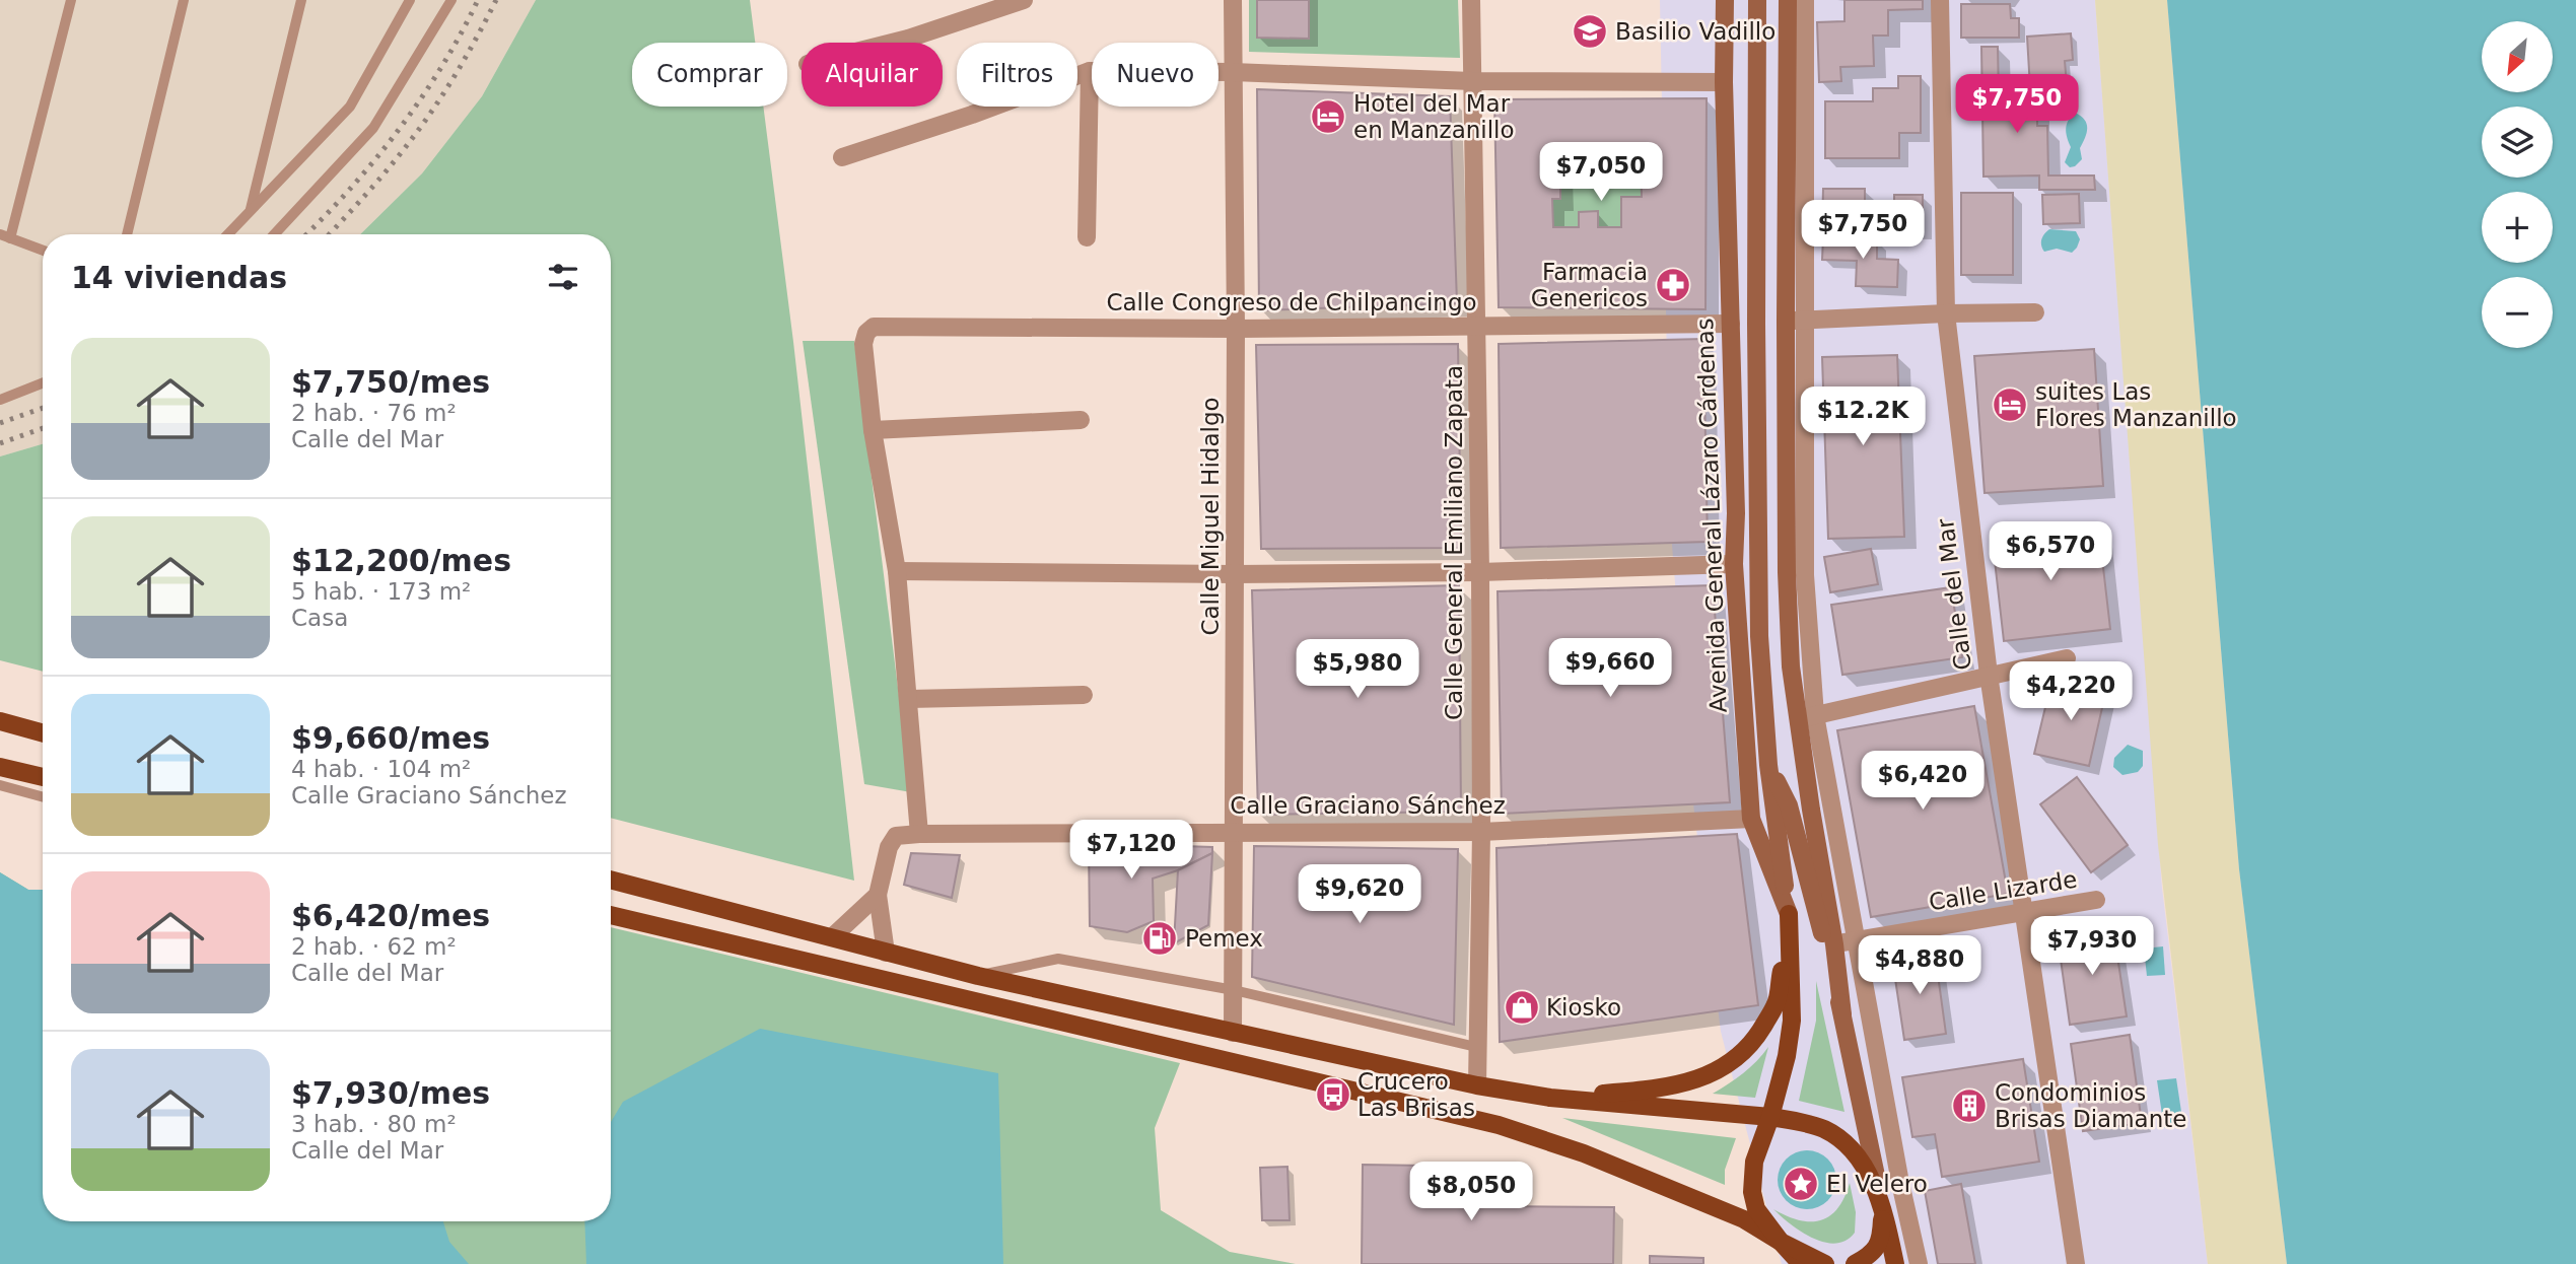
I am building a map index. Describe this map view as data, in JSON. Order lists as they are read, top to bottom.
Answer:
{
  "streets": {
    "street": [
      "Calle Congreso de Chilpancingo",
      "Avenida General Lázaro Cárdenas",
      "Calle Miguel Hidalgo",
      "Calle General Emiliano Zapata",
      "Calle del Mar",
      "Calle Graciano Sánchez",
      "Calle Lizarde"
    ]
  },
  "crossings": [
    ["Calle Congreso de Chilpancingo", "Avenida General Lázaro Cárdenas"],
    ["Calle Congreso de Chilpancingo", "Calle Miguel Hidalgo"],
    ["Calle Congreso de Chilpancingo", "Calle General Emiliano Zapata"],
    ["Avenida General Lázaro Cárdenas", "Calle Graciano Sánchez"],
    ["Avenida General Lázaro Cárdenas", "Calle Lizarde"],
    ["Calle Miguel Hidalgo", "Calle Graciano Sánchez"],
    ["Calle General Emiliano Zapata", "Calle Graciano Sánchez"],
    ["Calle del Mar", "Calle Lizarde"]
  ],
  "places": {
    "school or university": ["Basilio Vadillo"],
    "hotel": ["Hotel del Mar en Manzanillo", "suites Las Flores Manzanillo"],
    "pharmacy": ["Farmacia Genericos"],
    "fuel station": ["Pemex"],
    "shop": ["Kiosko"],
    "bus stop": ["Crucero Las Brisas"],
    "building": ["Condominios Brisas Diamante"],
    "place": ["El Velero"]
  },
  "north": "bottom left",
  "page": {
    "map_buttons": ["+", "−"],
    "chip": [
      "Comprar",
      "Alquilar",
      "Filtros",
      "Nuevo"
    ],
    "price": [
      "$7,750",
      "$7,050",
      "$7,750",
      "$12.2K",
      "$6,570",
      "$9,660",
      "$5,980",
      "$4,220",
      "$6,420",
      "$7,120",
      "$9,620",
      "$7,930",
      "$4,880",
      "$8,050"
    ],
    "heading": "14 viviendas",
    "list": [
      {
        "name": "$7,750/mes",
        "note": "2 hab. · 76 m² · Calle del Mar"
      },
      {
        "name": "$12,200/mes",
        "note": "5 hab. · 173 m² · Casa"
      },
      {
        "name": "$9,660/mes",
        "note": "4 hab. · 104 m² · Calle Graciano Sánchez"
      },
      {
        "name": "$6,420/mes",
        "note": "2 hab. · 62 m² · Calle del Mar"
      },
      {
        "name": "$7,930/mes",
        "note": "3 hab. · 80 m² · Calle del Mar"
      }
    ]
  }
}
